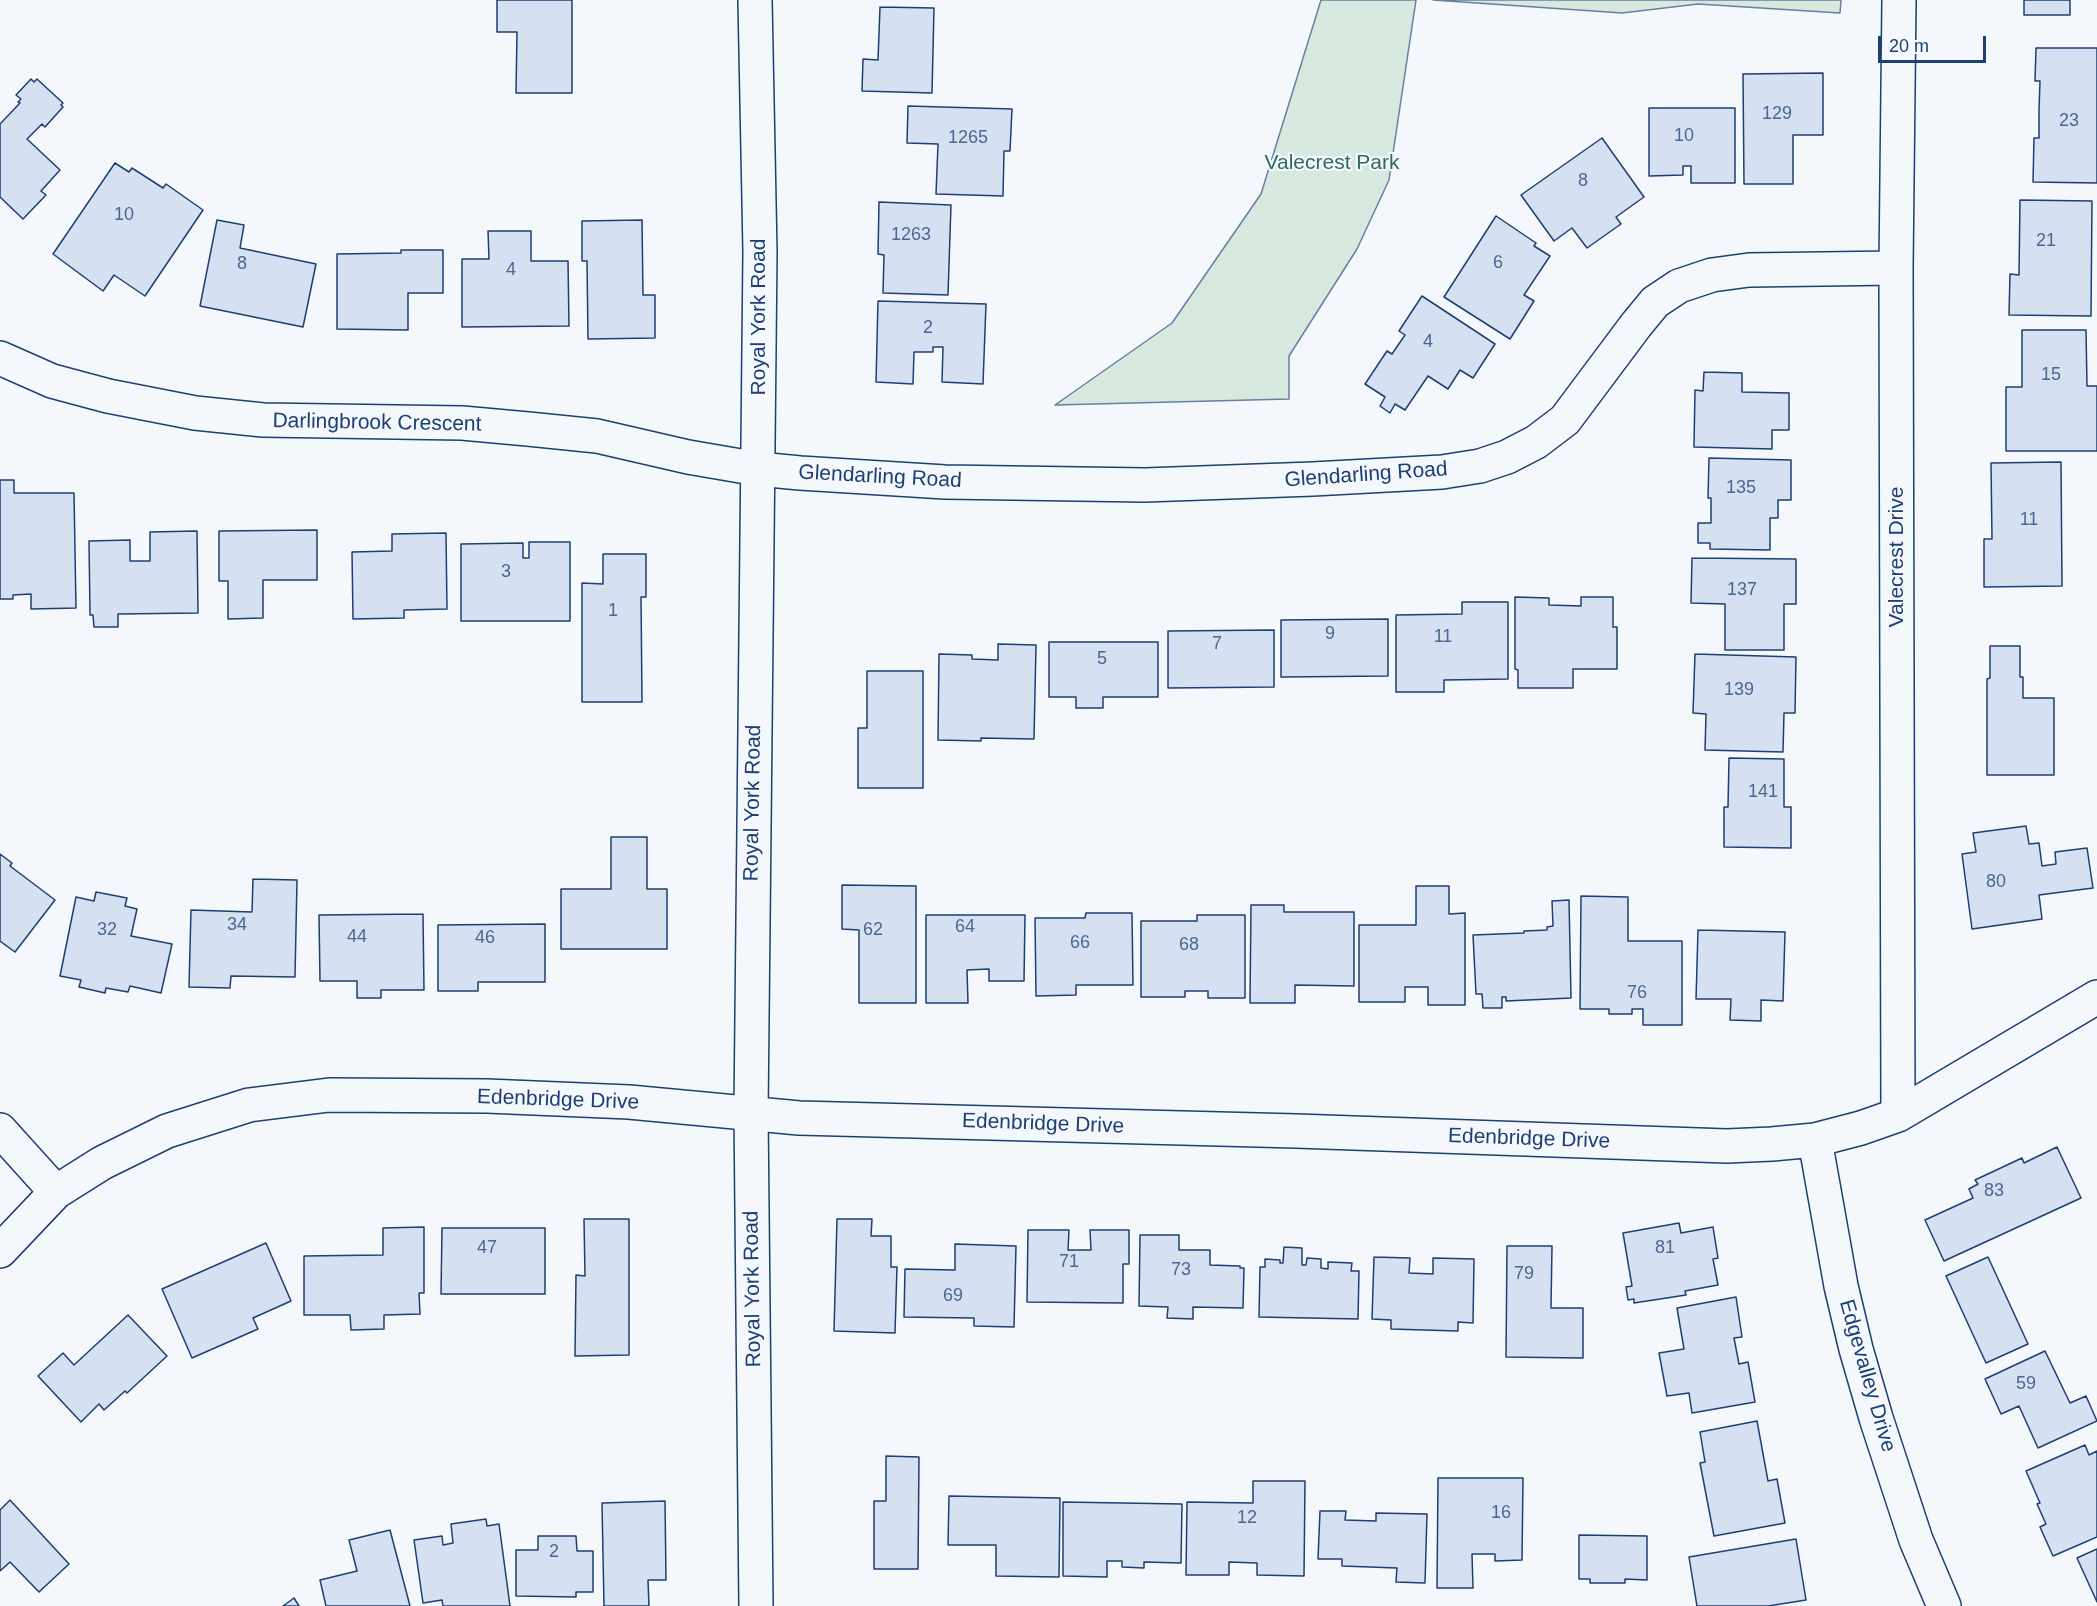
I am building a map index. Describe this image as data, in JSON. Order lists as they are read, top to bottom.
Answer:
{
  "streets": {
    "street": [
      "Royal York Road",
      "Darlingbrook Crescent",
      "Glendarling Road",
      "Valecrest Drive",
      "Edenbridge Drive",
      "Edgevalley Drive"
    ]
  },
  "crossings": [
    ["Royal York Road", "Darlingbrook Crescent"],
    ["Royal York Road", "Glendarling Road"],
    ["Royal York Road", "Edenbridge Drive"],
    ["Darlingbrook Crescent", "Glendarling Road"],
    ["Glendarling Road", "Valecrest Drive"],
    ["Valecrest Drive", "Edenbridge Drive"],
    ["Edenbridge Drive", "Edgevalley Drive"]
  ],
  "parks": ["Valecrest Park"],
  "house_numbers": [
    "129",
    "23",
    "10",
    "1265",
    "8",
    "10",
    "1263",
    "21",
    "6",
    "8",
    "4",
    "2",
    "4",
    "15",
    "135",
    "11",
    "3",
    "137",
    "1",
    "9",
    "11",
    "7",
    "5",
    "139",
    "141",
    "80",
    "34",
    "64",
    "32",
    "62",
    "44",
    "46",
    "66",
    "68",
    "76",
    "83",
    "47",
    "81",
    "71",
    "73",
    "79",
    "69",
    "59",
    "16",
    "12",
    "2"
  ],
  "scale_bar": "20 m"
}
